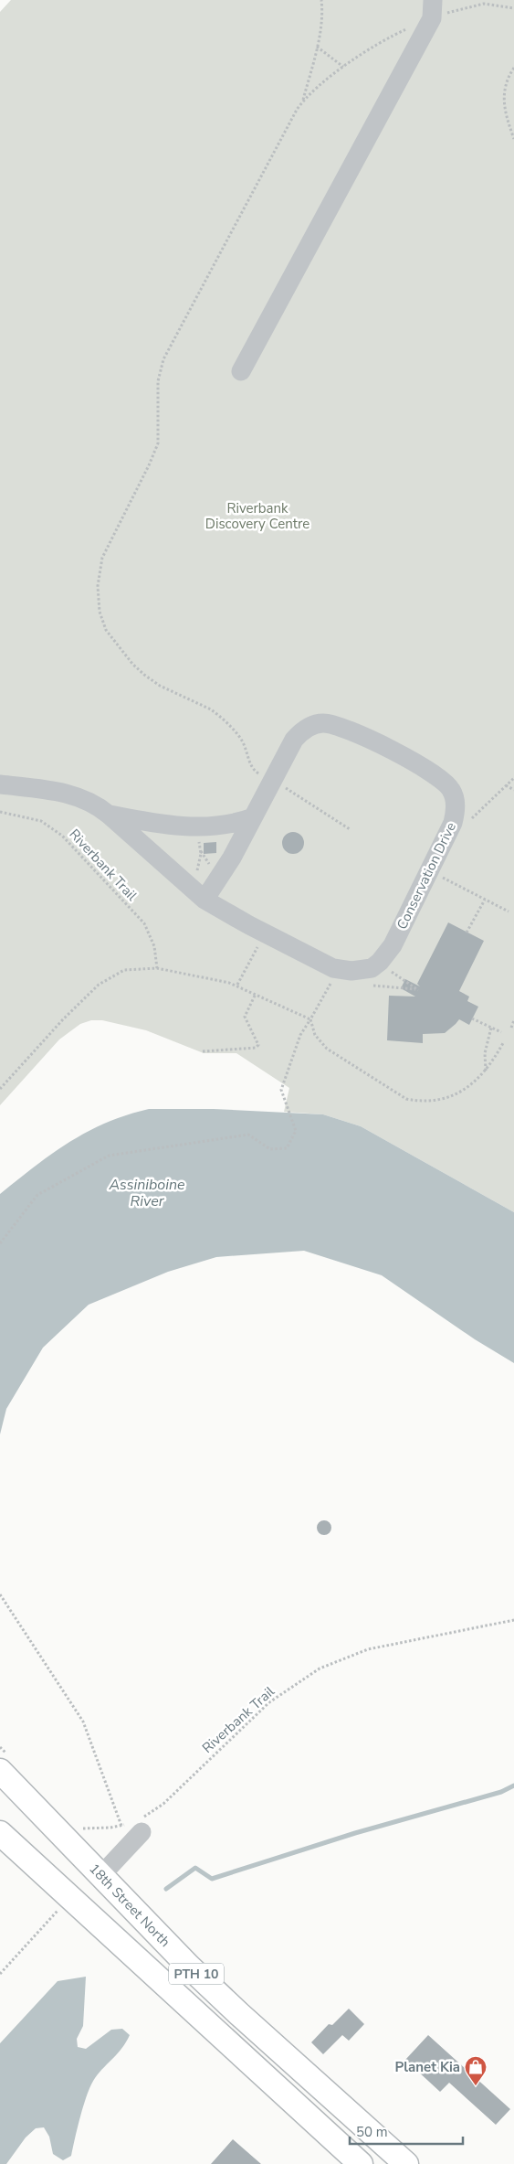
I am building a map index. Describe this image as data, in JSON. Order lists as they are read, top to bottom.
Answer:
{
  "streets": {
    "main road": ["18th Street North", "PTH 10"],
    "street": ["Conservation Drive"],
    "path": ["Riverbank Trail"]
  },
  "water": ["Assiniboine River"],
  "parks": ["Riverbank Discovery Centre"],
  "places": {
    "shop": ["Planet Kia"]
  },
  "scale_bar": "50 m"
}
